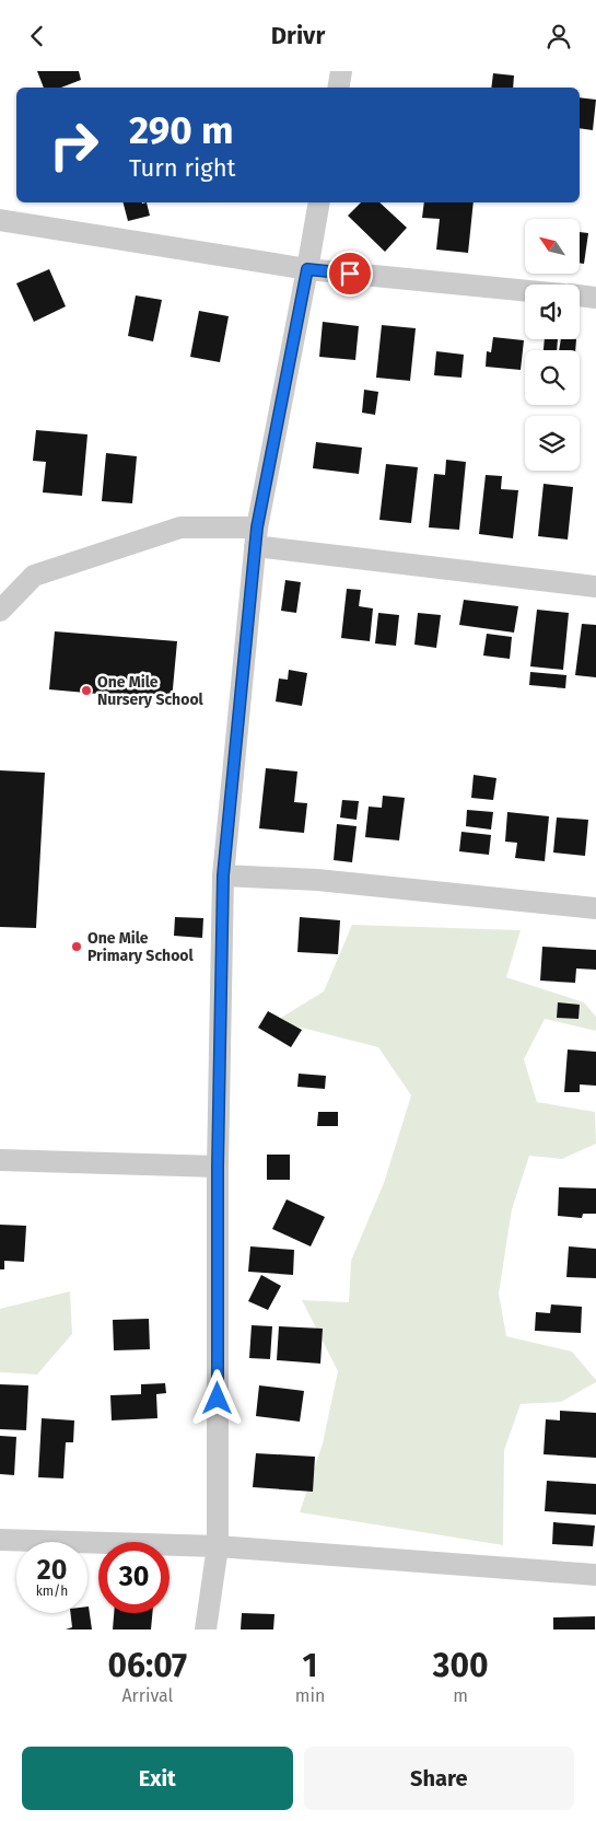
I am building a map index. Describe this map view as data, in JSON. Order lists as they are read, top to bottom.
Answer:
{
  "places": ["One Mile Nursery School", "One Mile Primary School"],
  "north": "top left",
  "page": {
    "header": "Drivr",
    "turn": ["290 m", "Turn right"],
    "speed": "20 km/h",
    "limit": "30",
    "eta": [
      "06:07",
      "Arrival",
      "1",
      "min",
      "300",
      "m"
    ],
    "buttons": ["Exit", "Share"]
  }
}
